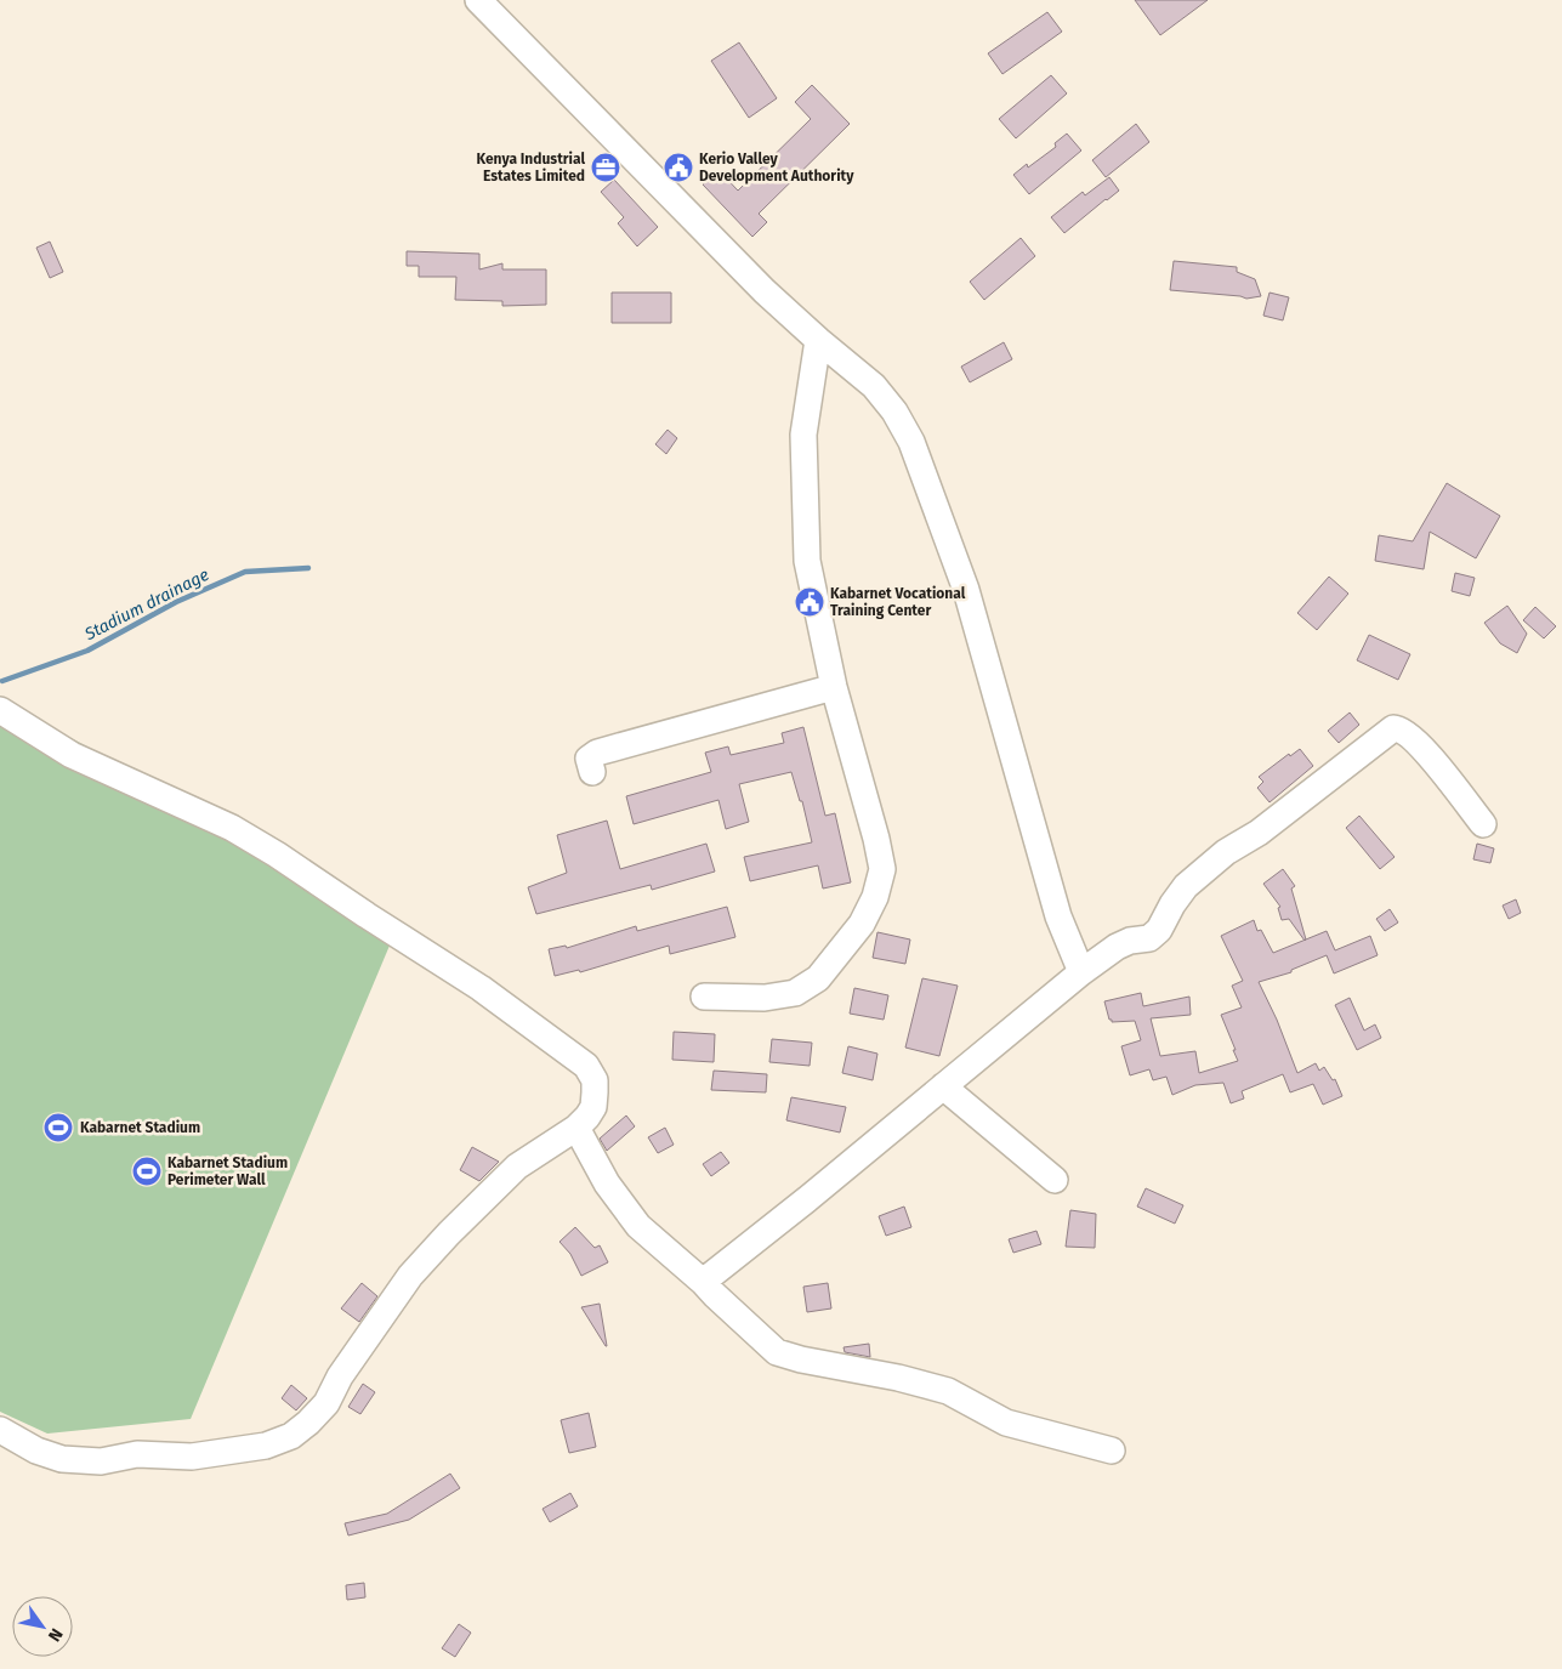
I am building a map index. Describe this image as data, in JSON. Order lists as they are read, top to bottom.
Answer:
{
  "water": ["Stadium drainage"],
  "places": {
    "office": ["Kenya Industrial Estates Limited"],
    "public building": ["Kerio Valley Development Authority", "Kabarnet Vocational Training Center"],
    "sports": ["Kabarnet Stadium", "Kabarnet Stadium Perimeter Wall"]
  },
  "north": "bottom right"
}
